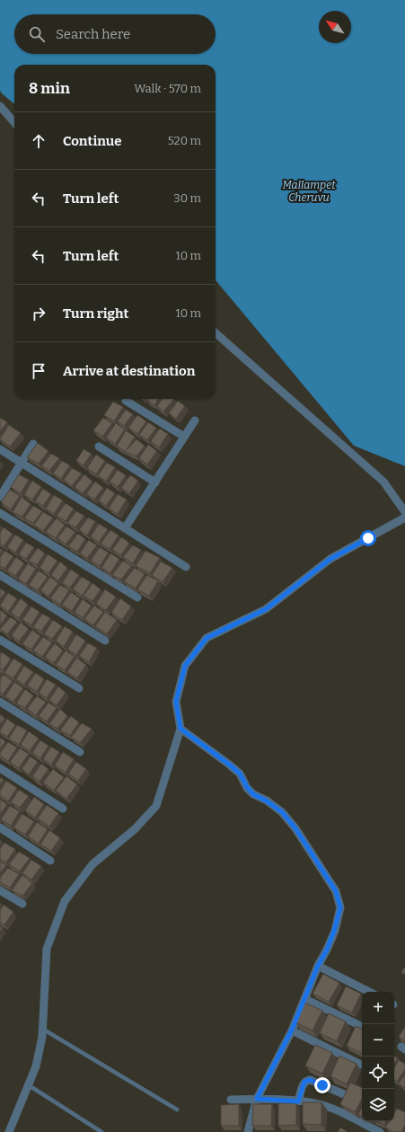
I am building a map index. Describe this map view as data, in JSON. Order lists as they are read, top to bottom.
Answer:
{
  "water": ["Mallampet Cheruvu"],
  "north": "top left",
  "page": {
    "search": "Search here",
    "heading": ["8 min", "Walk · 570 m"],
    "list": [
      ["Continue", "520 m"],
      ["Turn left", "30 m"],
      ["Turn left", "10 m"],
      ["Turn right", "10 m"],
      "Arrive at destination"
    ],
    "map_buttons": ["+", "−"]
  }
}
